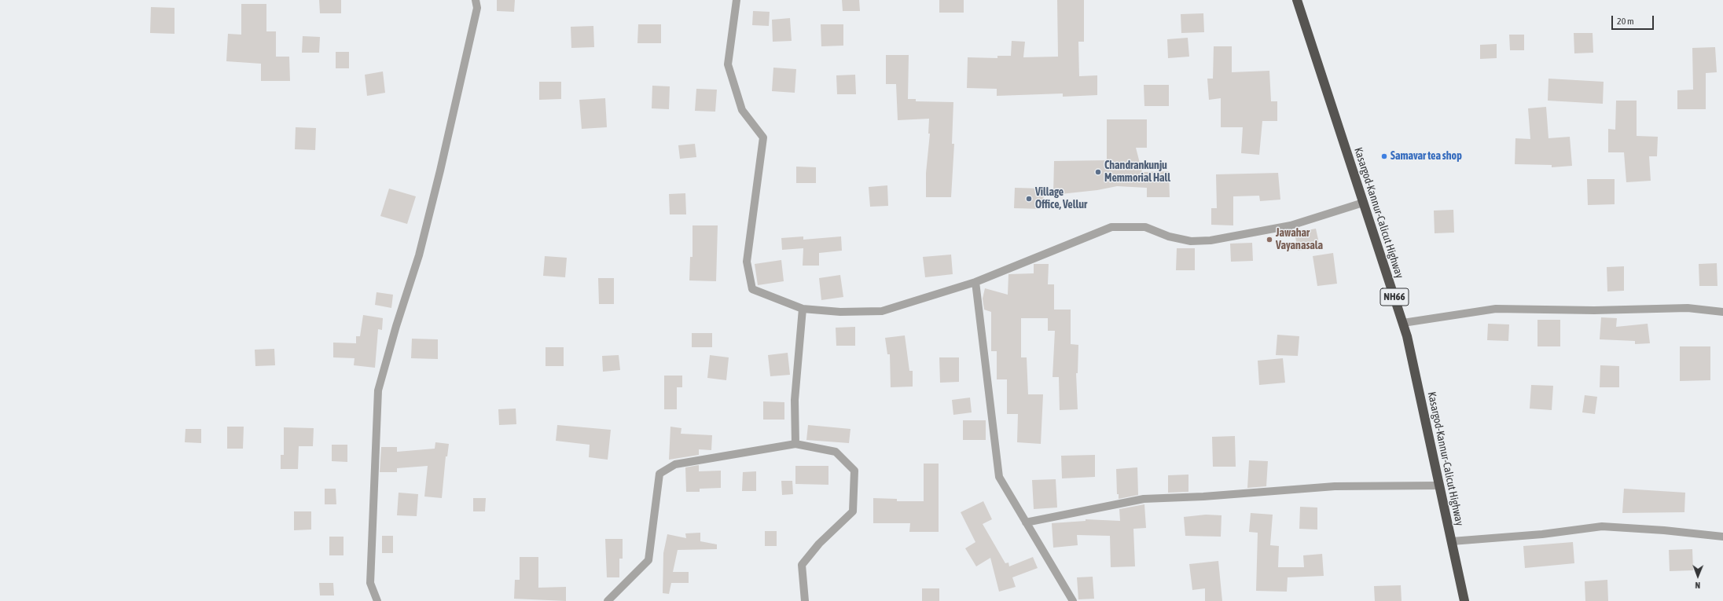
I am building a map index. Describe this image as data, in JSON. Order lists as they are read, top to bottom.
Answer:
{
  "streets": {
    "highway": ["Kasargod-Kannur-Calicut Highway", "NH66"]
  },
  "places": [
    "Samavar tea shop",
    "Chandrankunju Memmorial Hall",
    "Village Office, Vellur",
    "Jawahar Vayanasala"
  ],
  "scale_bar": "20 m",
  "north": "bottom"
}
